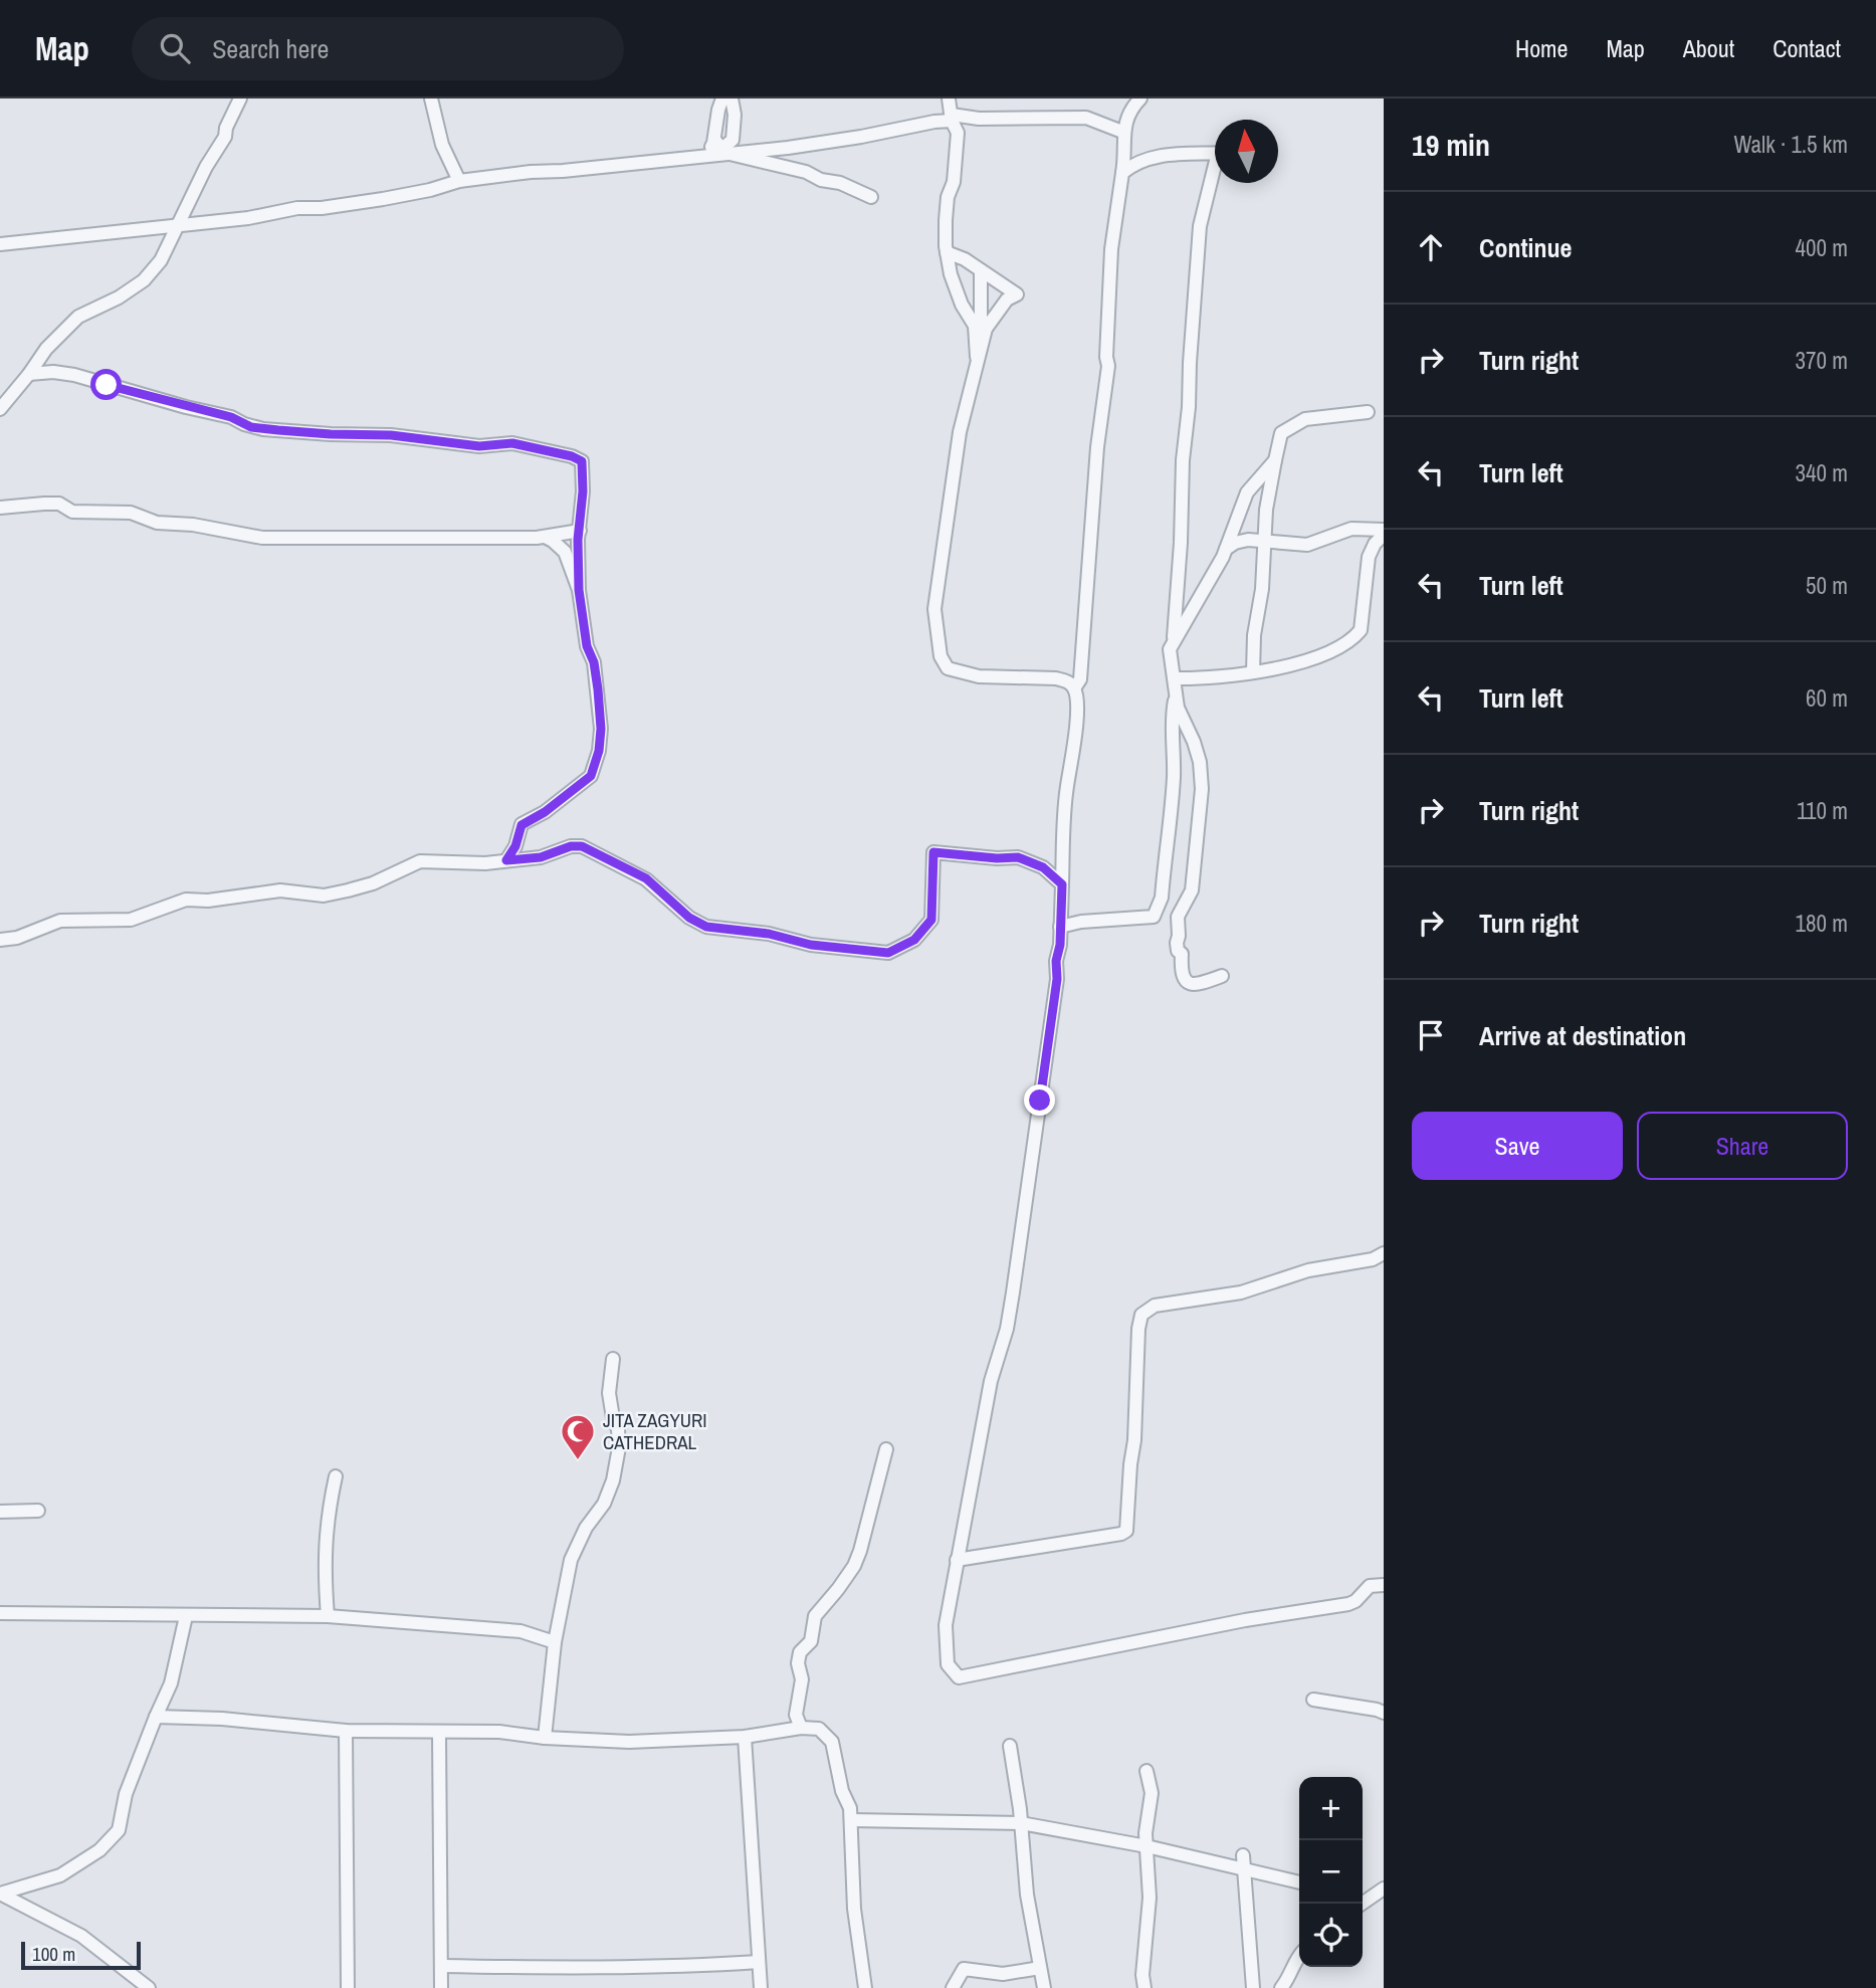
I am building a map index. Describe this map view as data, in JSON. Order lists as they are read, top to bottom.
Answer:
{
  "places": {
    "mosque": ["JITA ZAGYURI CATHEDRAL"]
  },
  "scale_bar": "100 m",
  "north": "top",
  "page": {
    "header": "Map",
    "search": "Search here",
    "nav": [
      "Home",
      "Map",
      "About",
      "Contact"
    ],
    "heading": ["19 min", "Walk · 1.5 km"],
    "list": [
      ["Continue", "400 m"],
      ["Turn right", "370 m"],
      ["Turn left", "340 m"],
      ["Turn left", "50 m"],
      ["Turn left", "60 m"],
      ["Turn right", "110 m"],
      ["Turn right", "180 m"],
      "Arrive at destination"
    ],
    "buttons": ["Save", "Share"],
    "map_buttons": ["+", "−"],
    "scale": "100 m"
  }
}
